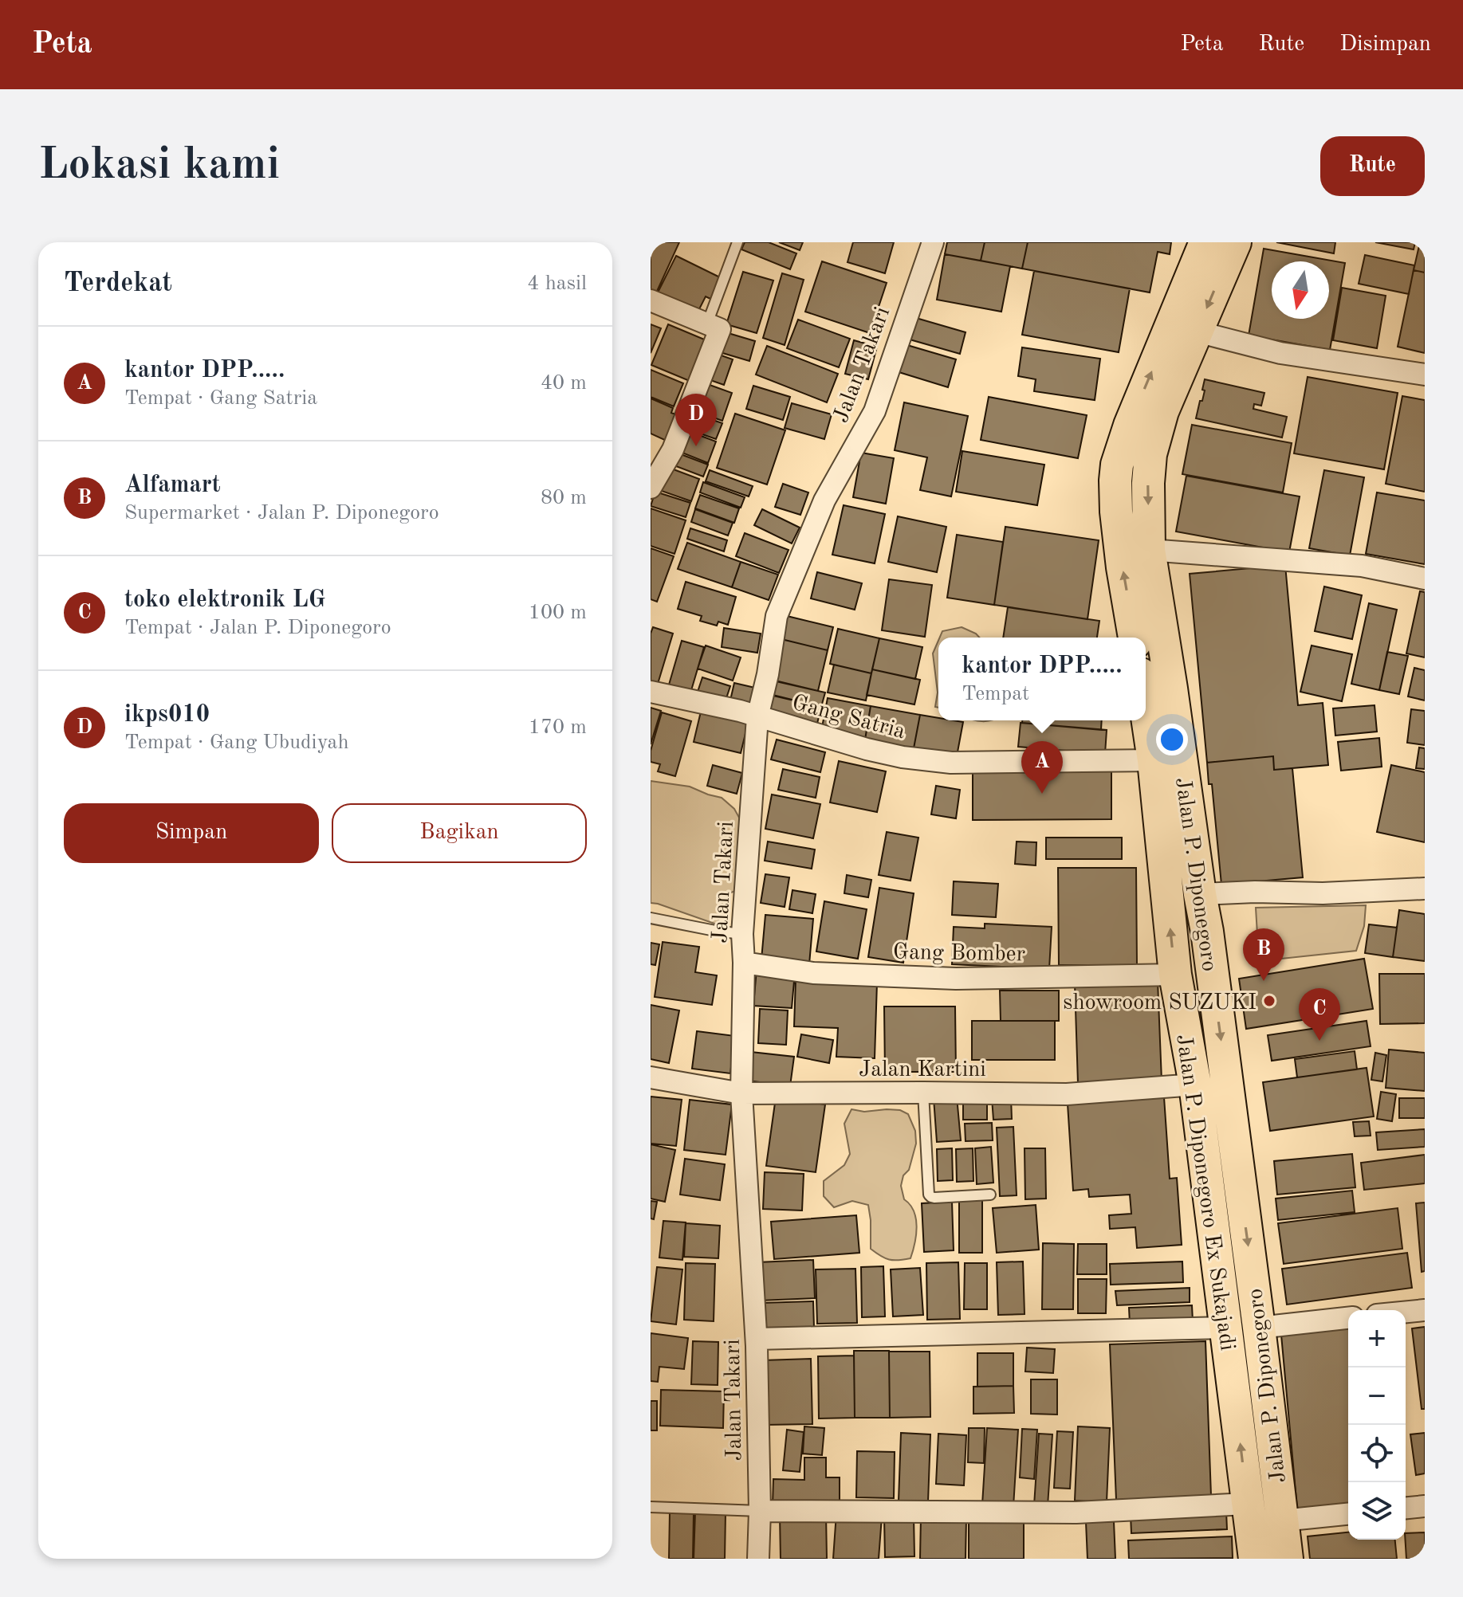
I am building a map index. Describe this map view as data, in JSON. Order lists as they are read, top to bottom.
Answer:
{
  "streets": {
    "main road": ["Jalan P. Diponegoro", "Jalan P. Diponegoro Ex Sukajadi"],
    "street": [
      "Jalan Takari",
      "Gang Satria",
      "Gang Bomber",
      "Jalan Kartini"
    ]
  },
  "crossings": [
    ["Jalan Takari", "Gang Satria"],
    ["Jalan Takari", "Gang Bomber"],
    ["Jalan Takari", "Jalan Kartini"],
    ["Gang Satria", "Jalan P. Diponegoro Ex Sukajadi"],
    ["Jalan P. Diponegoro", "Jalan P. Diponegoro Ex Sukajadi"],
    ["Gang Bomber", "Jalan P. Diponegoro Ex Sukajadi"],
    ["Jalan Kartini", "Jalan P. Diponegoro Ex Sukajadi"]
  ],
  "one_way": ["Jalan P. Diponegoro Ex Sukajadi"],
  "places": ["showroom SUZUKI"],
  "north": "bottom",
  "page": {
    "header": "Peta",
    "nav": ["Peta", "Rute", "Disimpan"],
    "buttons": [
      "Rute",
      ["Simpan", "Bagikan"]
    ],
    "title": "Lokasi kami",
    "heading": ["Terdekat", "4 hasil"],
    "list": [
      {
        "mark": "A",
        "name": "kantor DPP.....",
        "note": "Tempat · Gang Satria",
        "value": "40 m"
      },
      {
        "mark": "B",
        "name": "Alfamart",
        "note": "Supermarket · Jalan P. Diponegoro",
        "value": "80 m"
      },
      {
        "mark": "C",
        "name": "toko elektronik LG",
        "note": "Tempat · Jalan P. Diponegoro",
        "value": "100 m"
      },
      {
        "mark": "D",
        "name": "ikps010",
        "note": "Tempat · Gang Ubudiyah",
        "value": "170 m"
      }
    ],
    "pins": [
      "D",
      "A",
      "B",
      "C"
    ],
    "popup": ["kantor DPP.....", "Tempat"],
    "map_buttons": ["+", "−"]
  }
}
